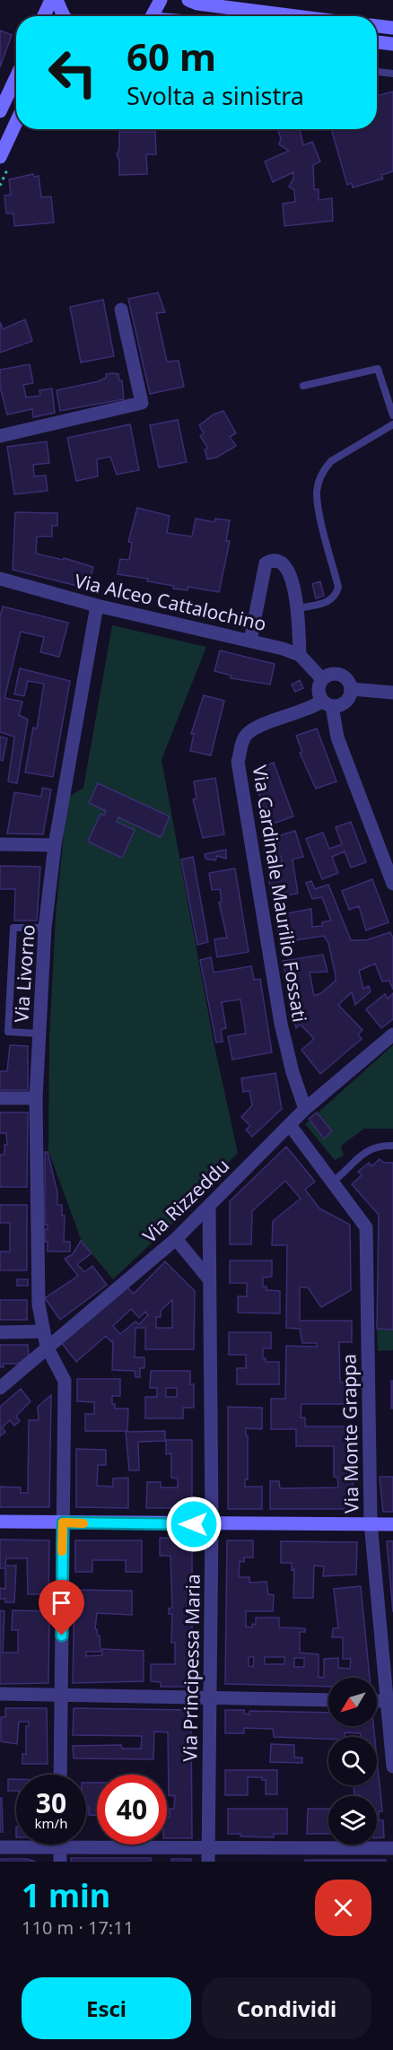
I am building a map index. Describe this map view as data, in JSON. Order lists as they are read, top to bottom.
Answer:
{
  "streets": {
    "street": [
      "Via Alceo Cattalochino",
      "Via Cardinale Maurilio Fossati",
      "Via Livorno",
      "Via Rizzeddu",
      "Via Monte Grappa",
      "Via Principessa Maria"
    ]
  },
  "crossings": [
    ["Via Alceo Cattalochino", "Via Livorno"],
    ["Via Cardinale Maurilio Fossati", "Via Rizzeddu"],
    ["Via Livorno", "Via Rizzeddu"],
    ["Via Rizzeddu", "Via Monte Grappa"],
    ["Via Rizzeddu", "Via Principessa Maria"]
  ],
  "north": "bottom left",
  "page": {
    "turn": ["60 m", "Svolta a sinistra"],
    "speed": "30 km/h",
    "limit": "40",
    "heading": ["1 min", "110 m · 17:11"],
    "buttons": ["Esci", "Condividi"]
  }
}
